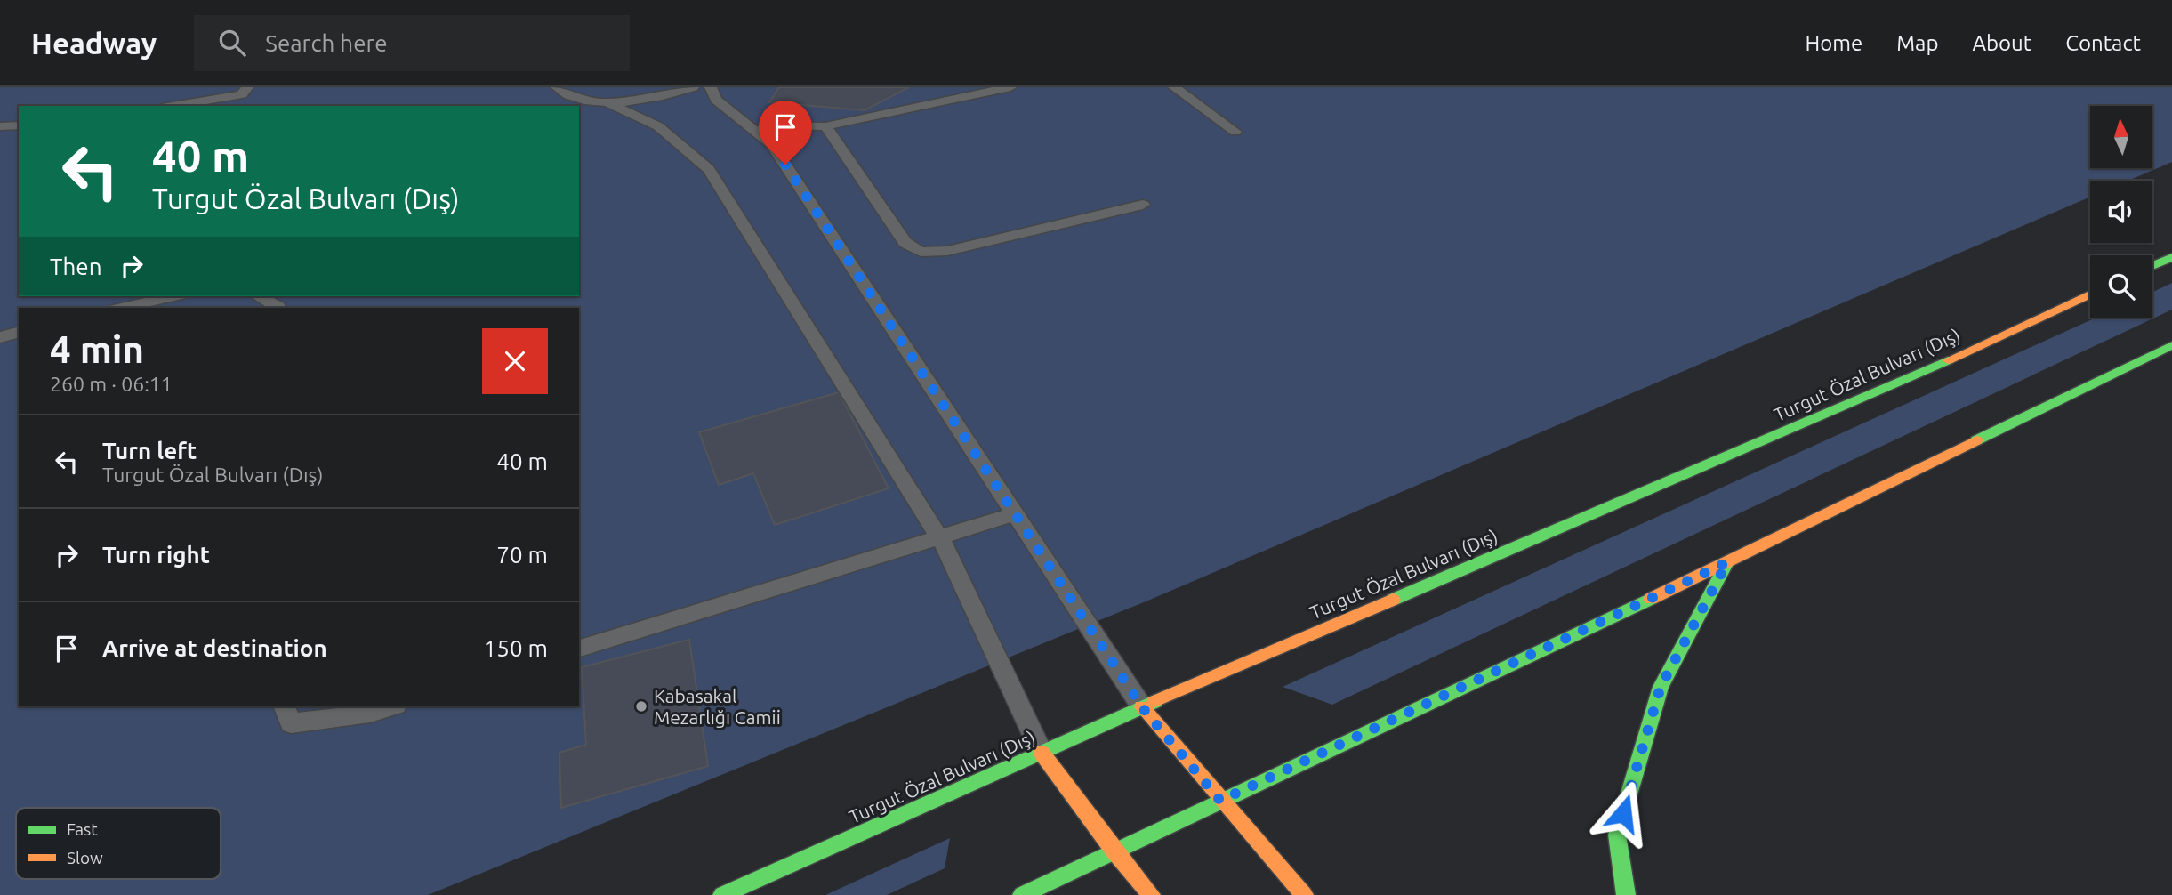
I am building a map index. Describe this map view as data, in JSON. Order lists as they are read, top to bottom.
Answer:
{
  "streets": {
    "main road": ["Turgut Özal Bulvarı (Dış)"]
  },
  "places": ["Kabasakal Mezarlığı Camii"],
  "legend": ["Fast", "Slow"],
  "north": "top",
  "page": {
    "header": "Headway",
    "search": "Search here",
    "nav": [
      "Home",
      "Map",
      "About",
      "Contact"
    ],
    "turn": ["40 m", "Turgut Özal Bulvarı (Dış)"],
    "then": "Then",
    "heading": ["4 min", "260 m · 06:11"],
    "list": [
      {
        "name": "Turn left",
        "note": "Turgut Özal Bulvarı (Dış)",
        "value": "40 m"
      },
      {
        "name": "Turn right",
        "value": "70 m"
      },
      {
        "name": "Arrive at destination",
        "value": "150 m"
      }
    ]
  }
}
